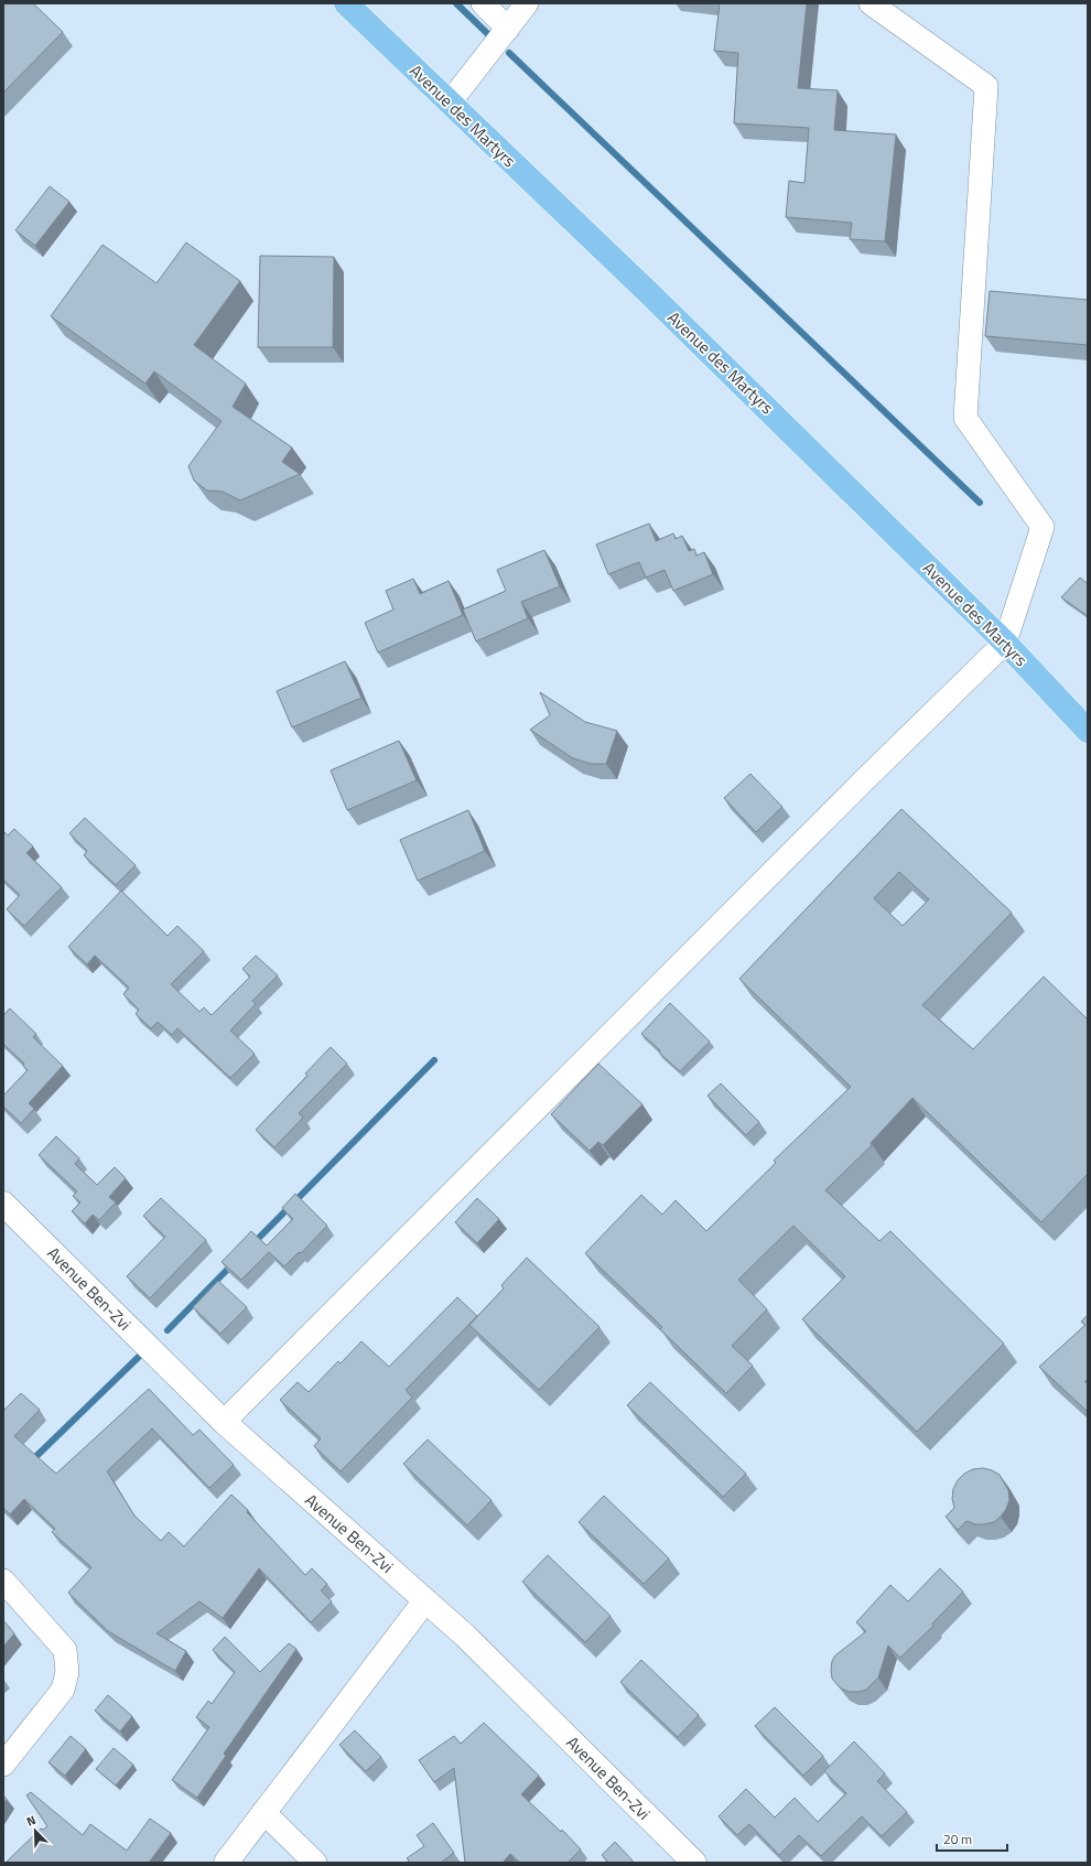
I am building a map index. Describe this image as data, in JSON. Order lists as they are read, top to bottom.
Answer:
{
  "streets": {
    "main road": ["Avenue des Martyrs"],
    "street": ["Avenue Ben-Zvi"]
  },
  "scale_bar": "20 m",
  "north": "top left"
}
